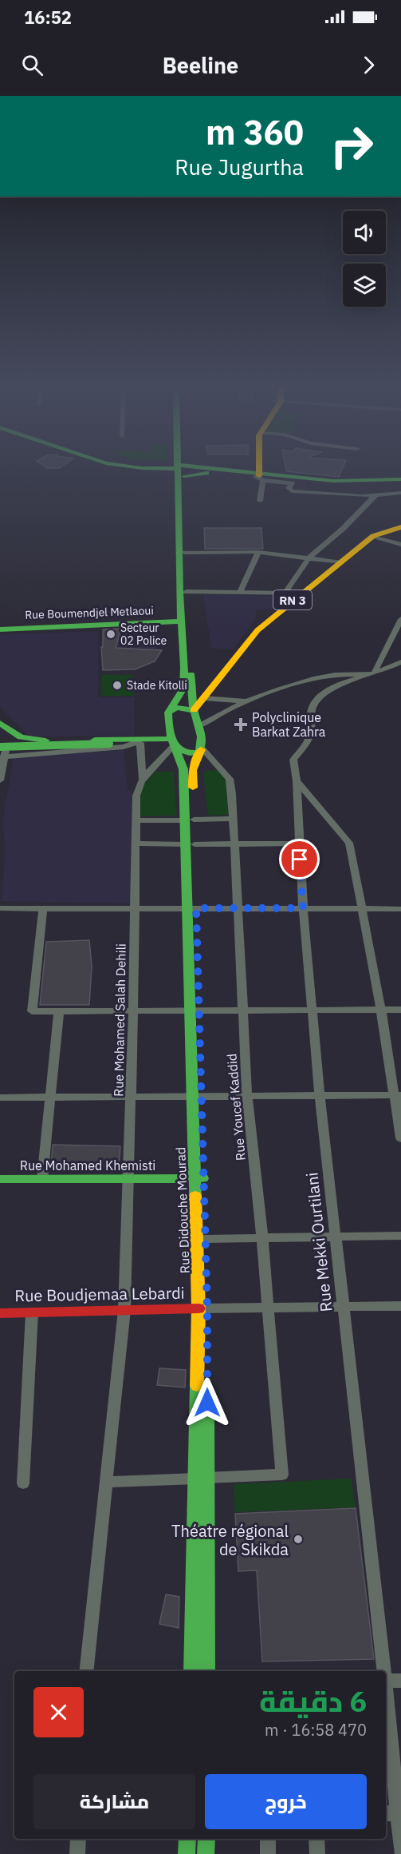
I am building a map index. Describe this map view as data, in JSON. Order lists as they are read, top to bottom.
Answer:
{
  "streets": {
    "main road": [
      "RN 3",
      "Rue Boumendjel Metlaoui",
      "Rue Mohamed Khemisti",
      "Rue Didouche Mourad",
      "Rue Boudjemaa Lebardi"
    ],
    "street": ["Rue Mohamed Salah Dehili", "Rue Youcef Kaddid", "Rue Mekki Ourtilani"]
  },
  "crossings": [
    ["Rue Mohamed Salah Dehili", "Rue Mohamed Khemisti"],
    ["Rue Mohamed Salah Dehili", "Rue Boudjemaa Lebardi"],
    ["Rue Youcef Kaddid", "Rue Didouche Mourad"],
    ["Rue Youcef Kaddid", "Rue Boudjemaa Lebardi"],
    ["Rue Mohamed Khemisti", "Rue Didouche Mourad"],
    ["Rue Didouche Mourad", "Rue Boudjemaa Lebardi"],
    ["Rue Mekki Ourtilani", "Rue Boudjemaa Lebardi"]
  ],
  "places": {
    "other": ["Secteur 02 Police", "Stade Kitolli", "Théatre régional de Skikda"],
    "health": ["Polyclinique Barkat Zahra"]
  },
  "page": {
    "status": "16:52",
    "header": "Beeline",
    "turn": ["360 m", "Rue Jugurtha"],
    "heading": ["6 دقيقة", "470 m · 16:58"],
    "buttons": ["خروج", "مشاركة"]
  }
}
